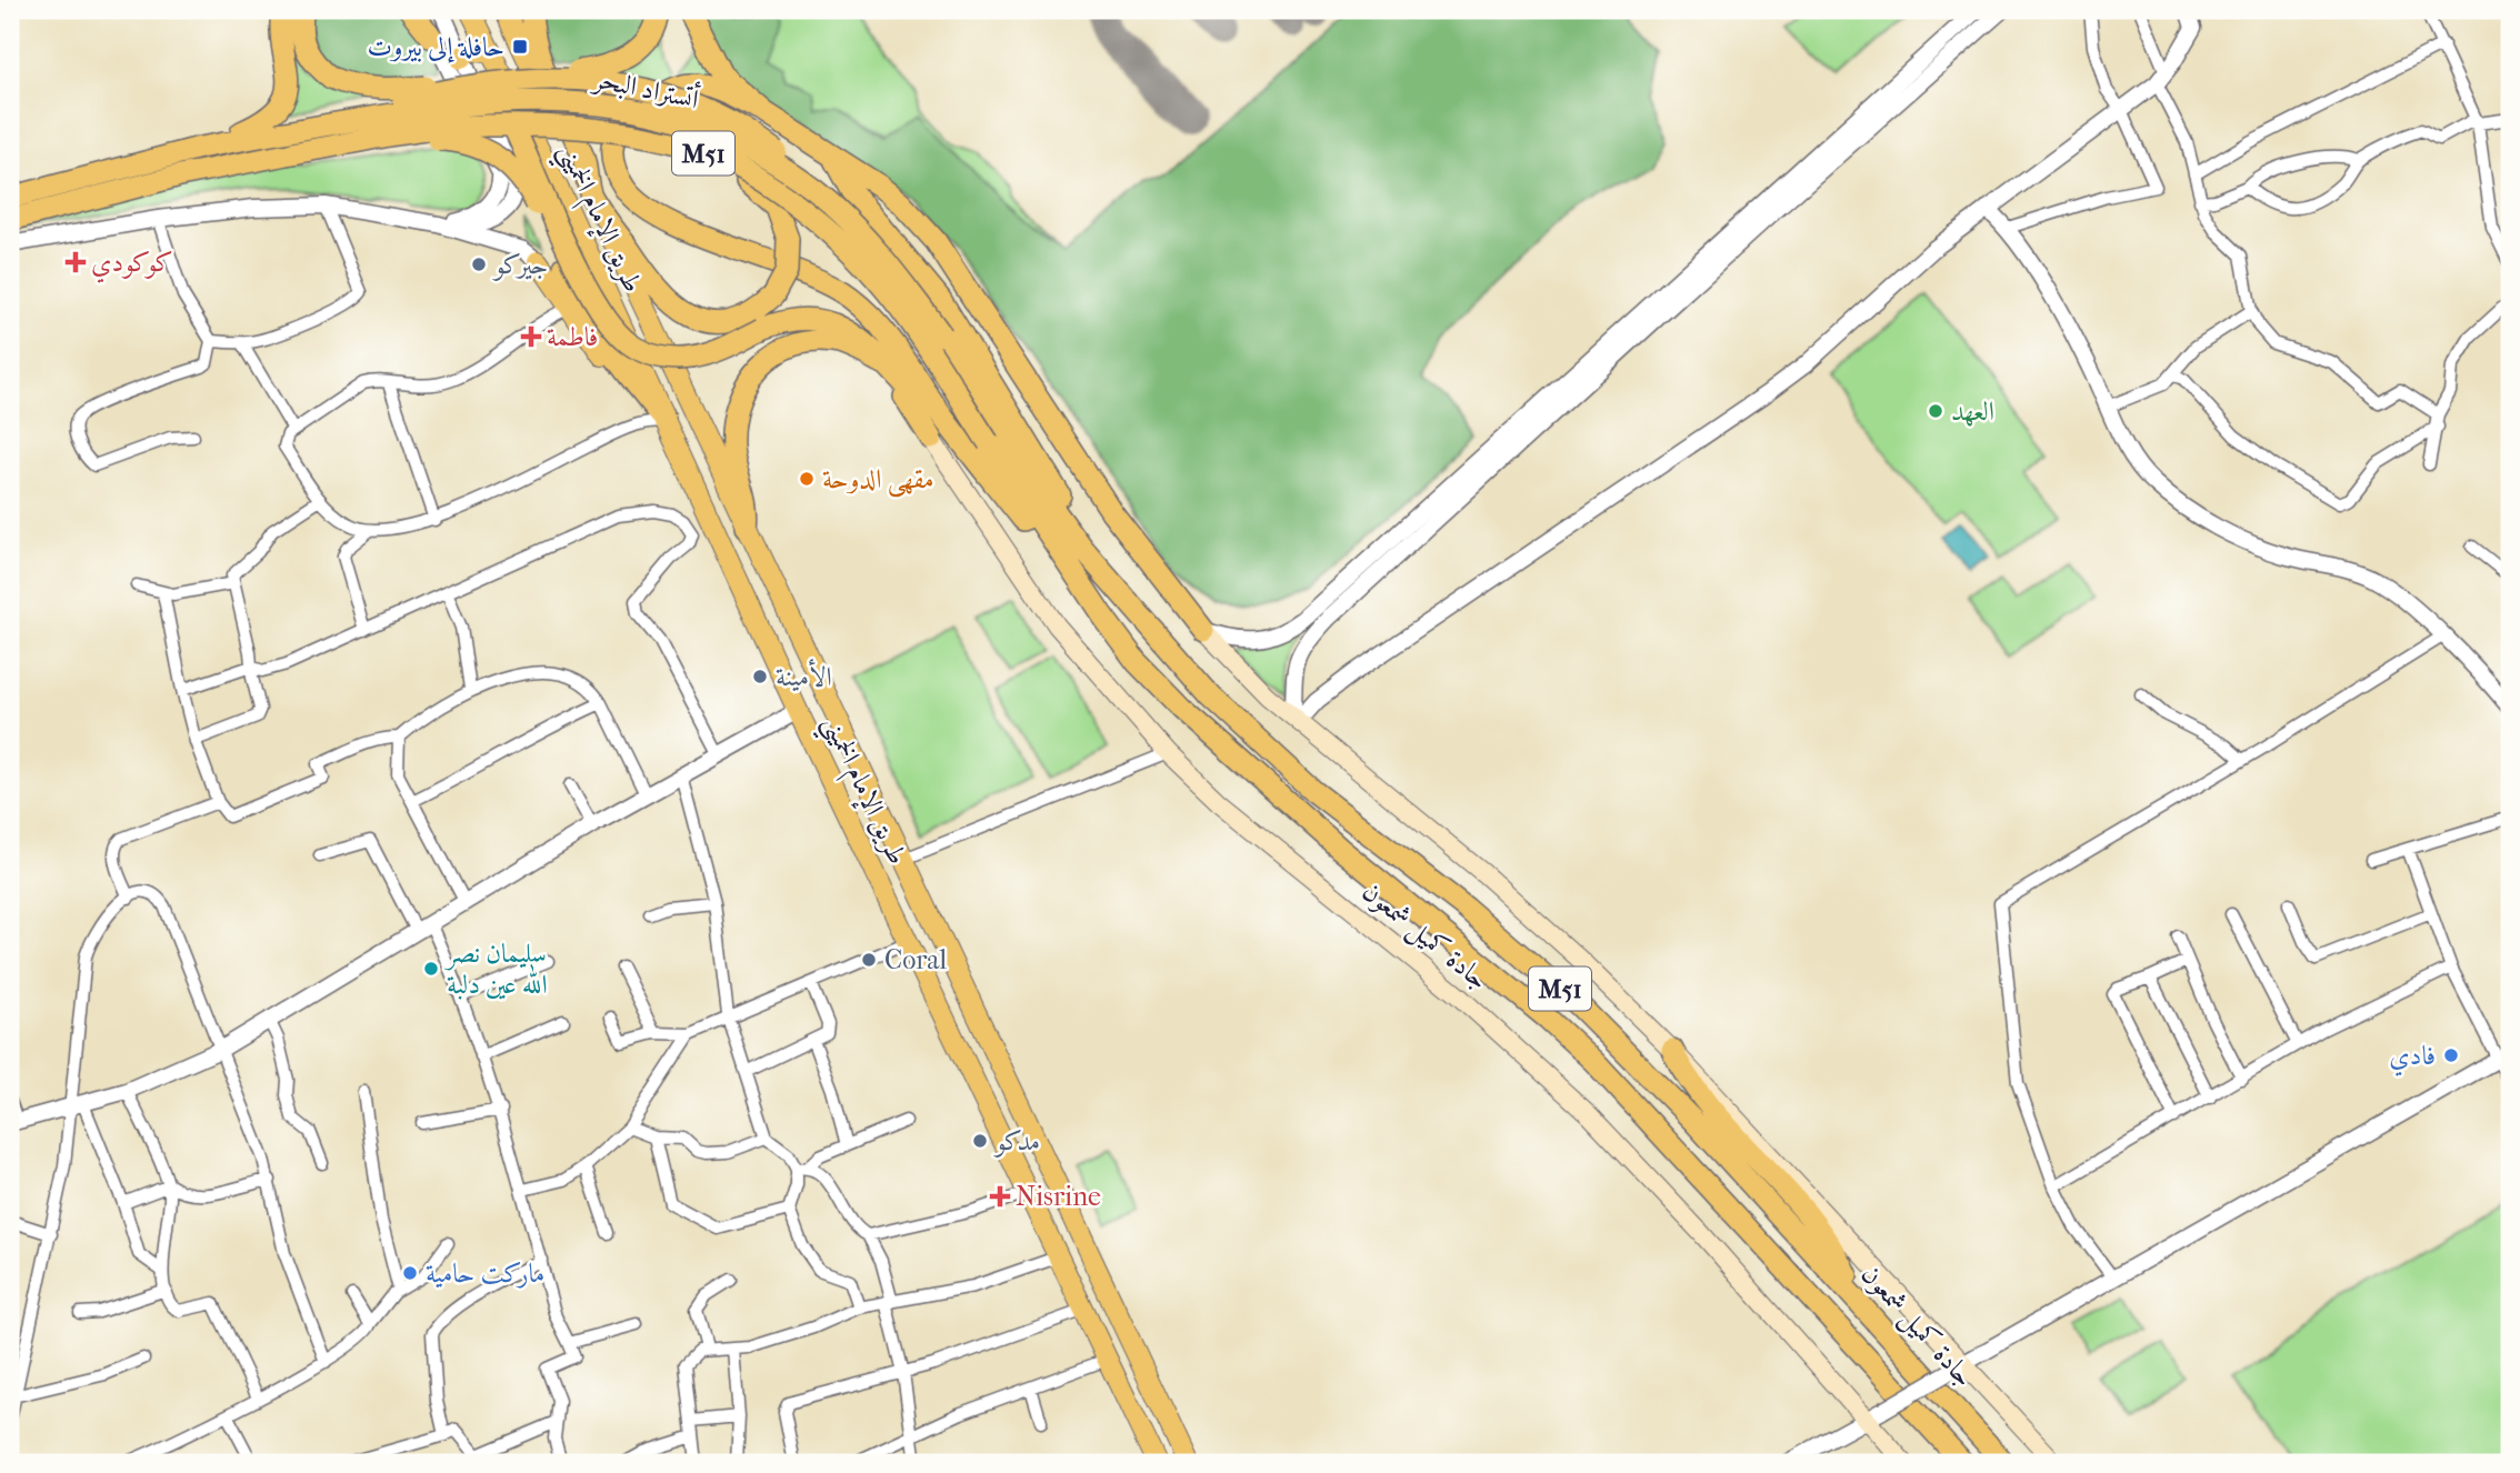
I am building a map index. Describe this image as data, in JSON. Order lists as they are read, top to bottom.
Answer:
{
  "streets": {
    "highway": [
      "أتستراد البحر",
      "M51",
      "طريق الإمام الخميني",
      "جادة كميل شمعون"
    ]
  },
  "crossings": [
    ["أتستراد البحر", "جادة كميل شمعون"]
  ],
  "places": {
    "transit": ["حافلة إلى بيروت"],
    "health": ["كوكودي", "فاطمة", "Nisrine"],
    "other": [
      "جيركو",
      "العهد",
      "مقهى الدوحة",
      "الأمينة",
      "Coral",
      "سليمان نصر الله عين دلبة",
      "فادي",
      "مدكو",
      "ماركت حامية"
    ]
  }
}
